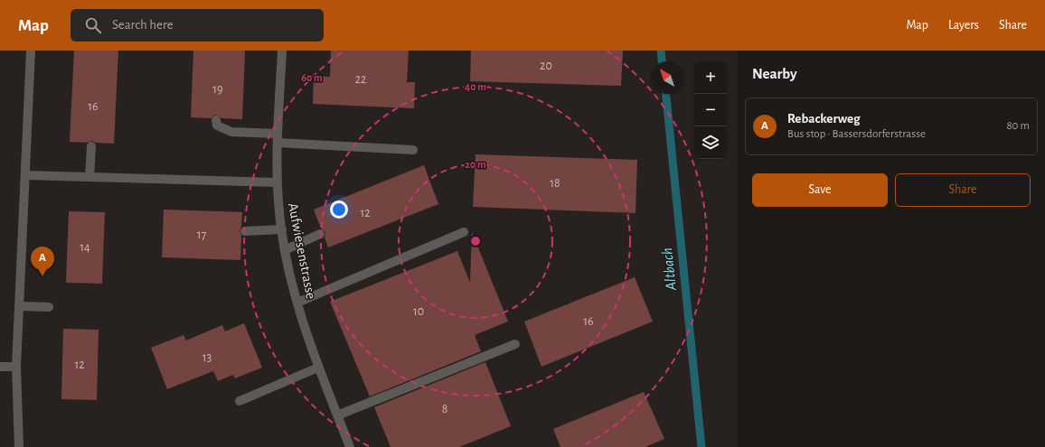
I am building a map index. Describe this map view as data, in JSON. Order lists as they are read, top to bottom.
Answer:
{
  "streets": {
    "street": ["Aufwiesenstrasse"]
  },
  "water": ["Altbach"],
  "house_numbers": [
    "20",
    "22",
    "19",
    "16",
    "18",
    "12",
    "17",
    "14",
    "10",
    "16",
    "13",
    "12",
    "8"
  ],
  "north": "top left",
  "page": {
    "header": "Map",
    "search": "Search here",
    "nav": ["Map", "Layers", "Share"],
    "heading": "Nearby",
    "map_buttons": ["+", "−"],
    "list": [
      {
        "mark": "A",
        "name": "Rebackerweg",
        "note": "Bus stop · Bassersdorferstrasse",
        "value": "80 m"
      }
    ],
    "buttons": ["Save", "Share"],
    "pins": "A"
  },
  "rings": ["60 m", "40 m", "20 m"]
}
